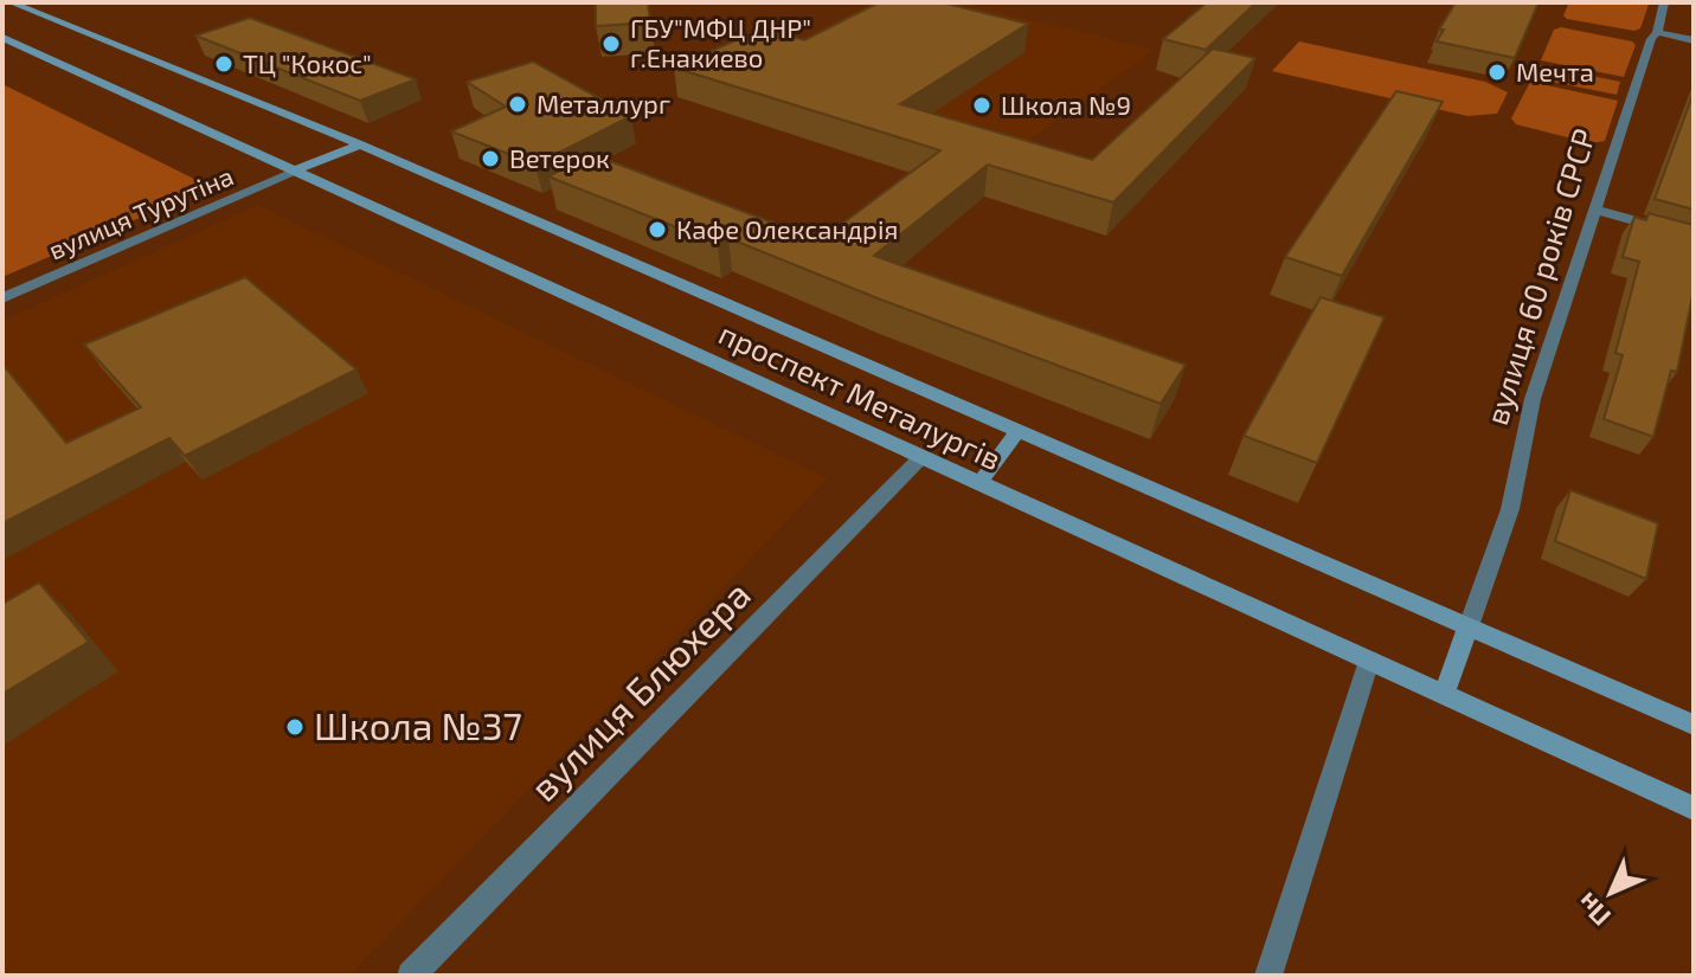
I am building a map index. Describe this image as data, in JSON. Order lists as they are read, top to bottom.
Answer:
{
  "streets": {
    "street": [
      "вулиця Турутіна",
      "вулиця 60 років СРСР",
      "проспект Металургів",
      "вулиця Блюхера"
    ]
  },
  "crossings": [
    ["вулиця Турутіна", "проспект Металургів"],
    ["вулиця 60 років СРСР", "проспект Металургів"],
    ["проспект Металургів", "вулиця Блюхера"]
  ],
  "places": [
    "ГБУ\"МФЦ ДНР\" г.Енакиево",
    "ТЦ \"Кокос\"",
    "Мечта",
    "Металлург",
    "Школа №9",
    "Ветерок",
    "Кафе Олександрія",
    "Школа №37"
  ],
  "north": "bottom left"
}
